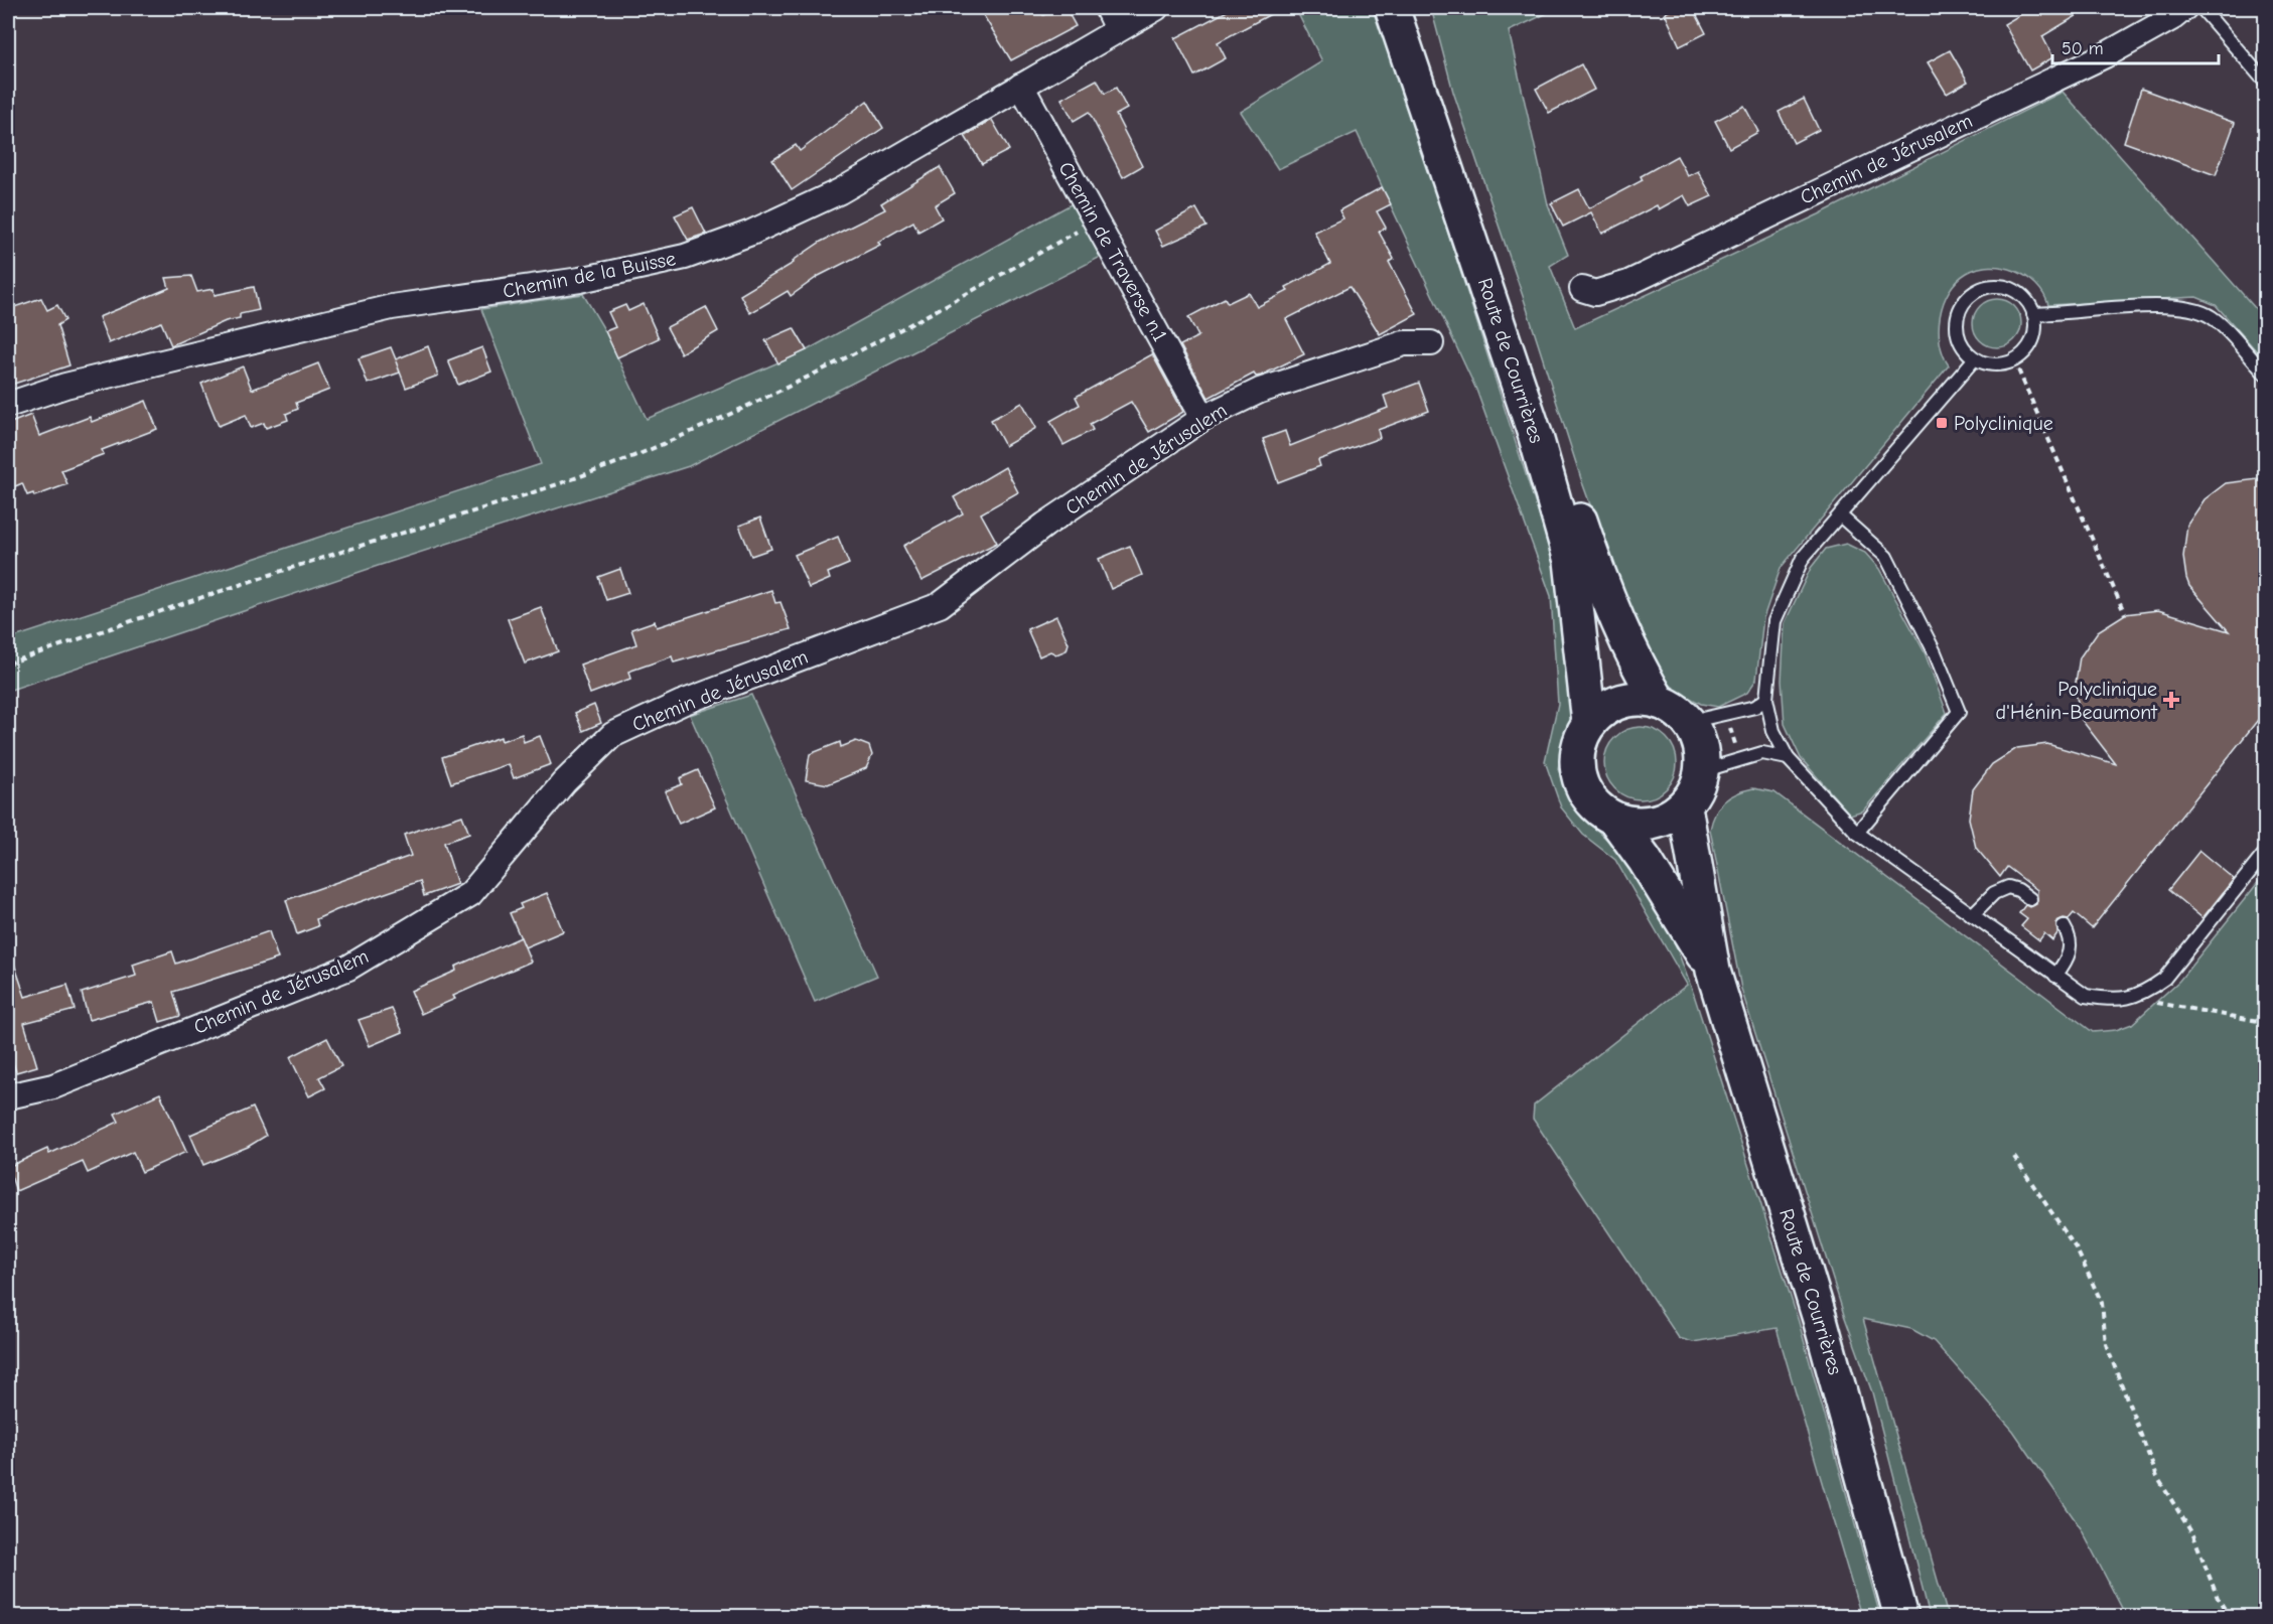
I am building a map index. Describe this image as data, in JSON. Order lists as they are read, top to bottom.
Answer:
{
  "streets": {
    "main road": ["Route de Courrières"],
    "street": ["Chemin de Jérusalem", "Chemin de Traverse n.1", "Chemin de la Buisse"]
  },
  "crossings": [
    ["Chemin de Jérusalem", "Chemin de Traverse n.1"],
    ["Chemin de Traverse n.1", "Chemin de la Buisse"]
  ],
  "places": {
    "transit": ["Polyclinique"],
    "health": ["Polyclinique d'Hénin-Beaumont"]
  },
  "scale_bar": "50 m"
}
